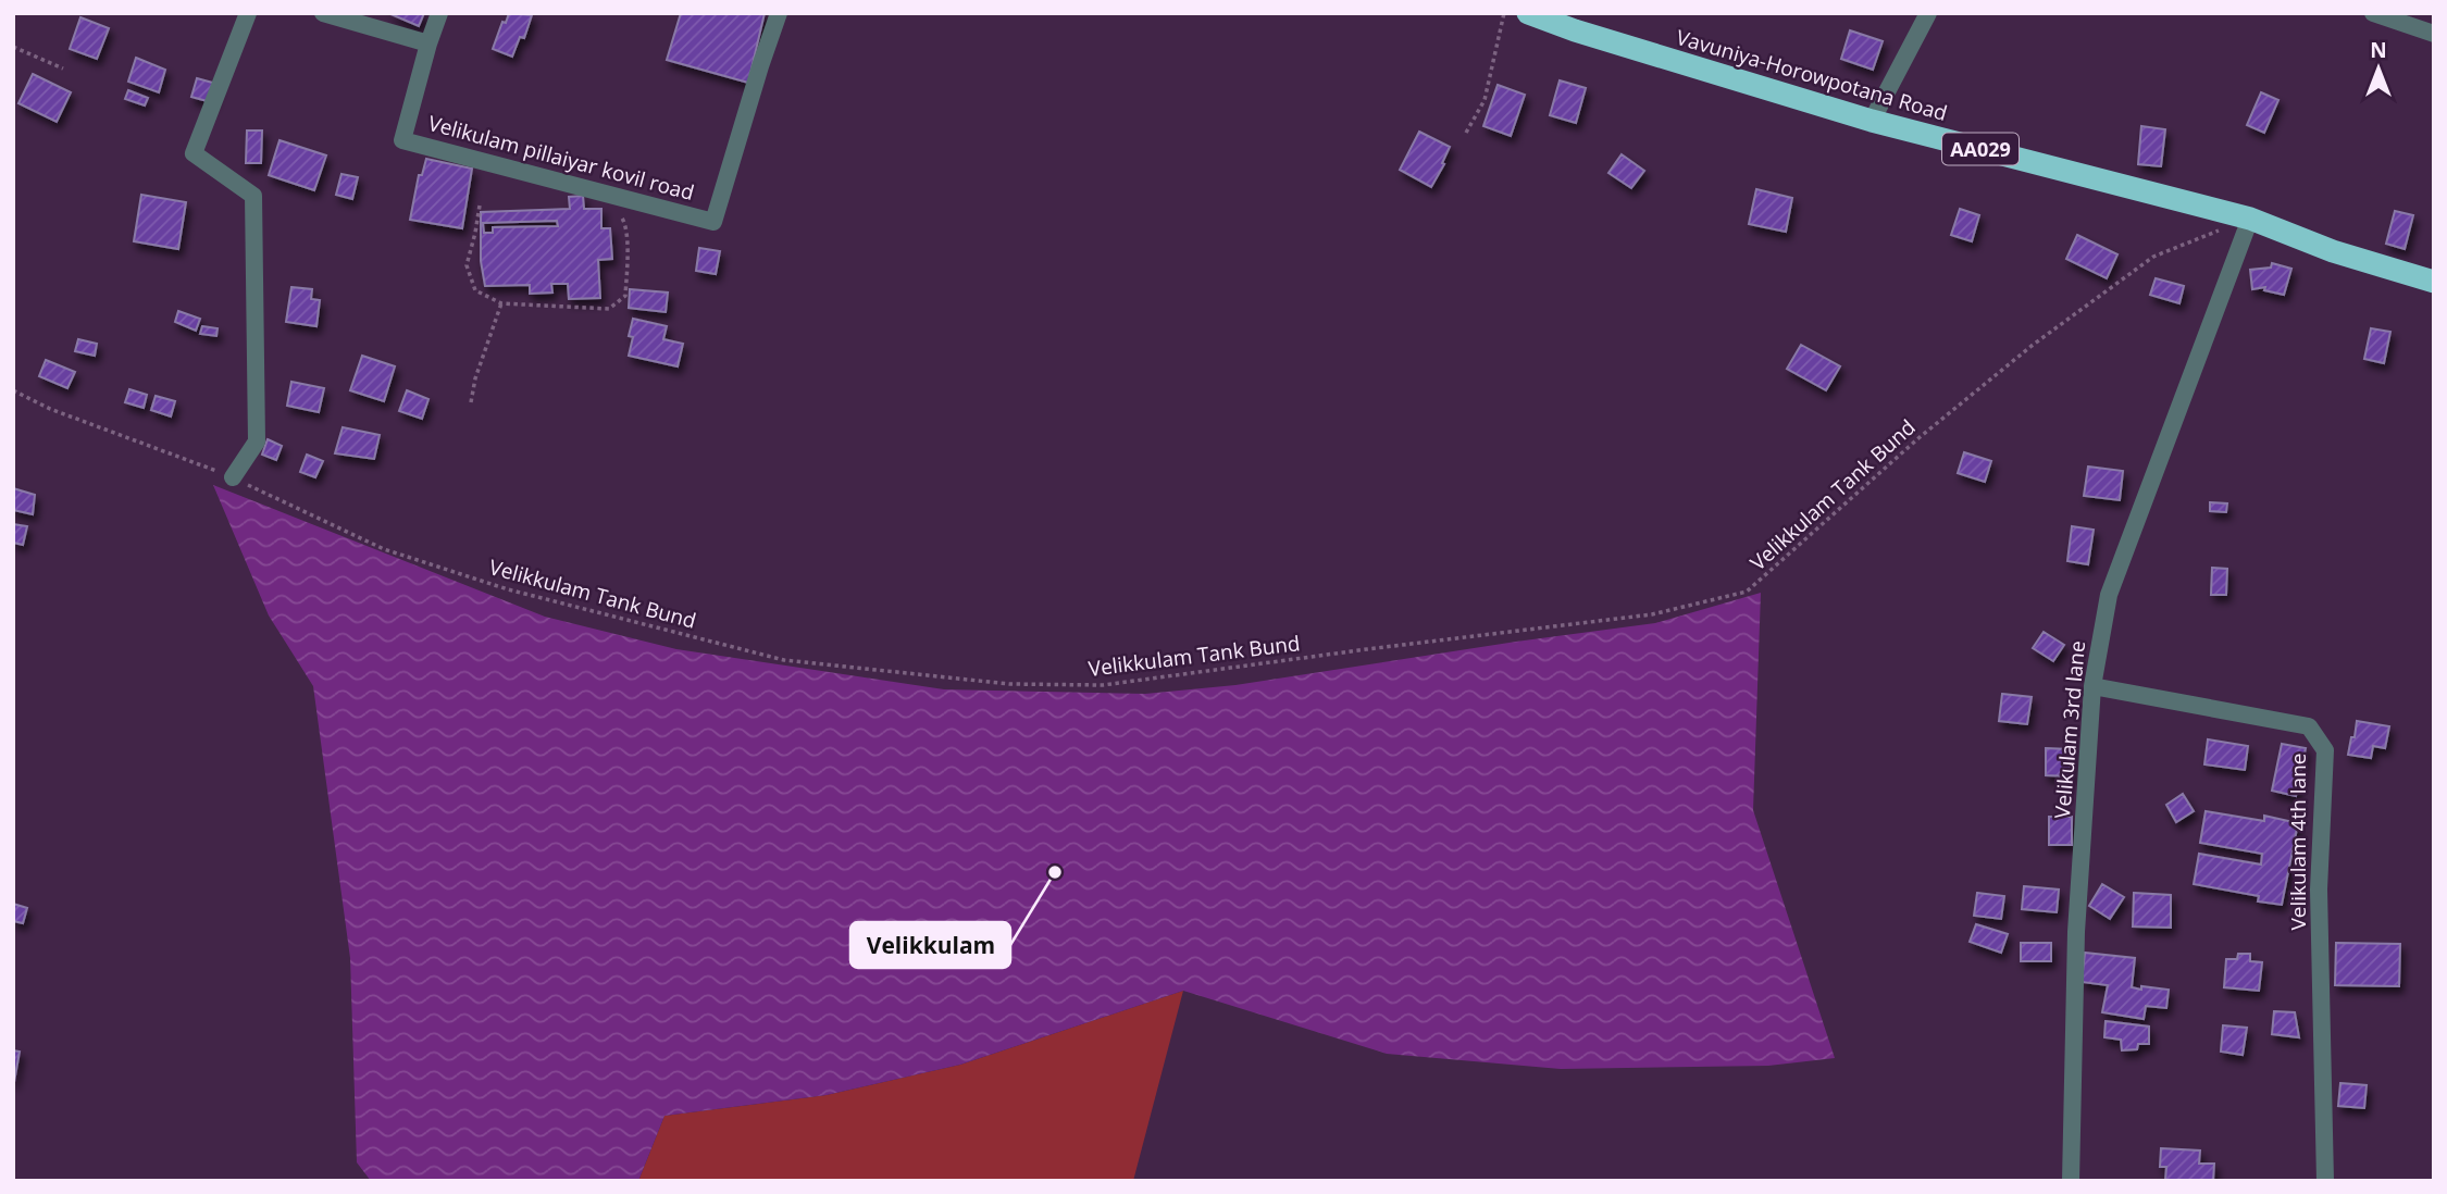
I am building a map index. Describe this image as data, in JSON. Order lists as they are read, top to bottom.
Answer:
{
  "streets": {
    "highway": ["Vavuniya-Horowpotana Road", "AA029"],
    "street": ["Velikulam pillaiyar kovil road", "Velikulam 3rd lane", "Velikulam 4th lane"],
    "path": ["Velikkulam Tank Bund"]
  },
  "crossings": [
    ["Vavuniya-Horowpotana Road", "Velikkulam Tank Bund"],
    ["Vavuniya-Horowpotana Road", "Velikulam 3rd lane"],
    ["Velikkulam Tank Bund", "Velikulam 3rd lane"],
    ["Velikulam 3rd lane", "Velikulam 4th lane"]
  ],
  "places": ["Velikkulam"],
  "north": "top"
}
